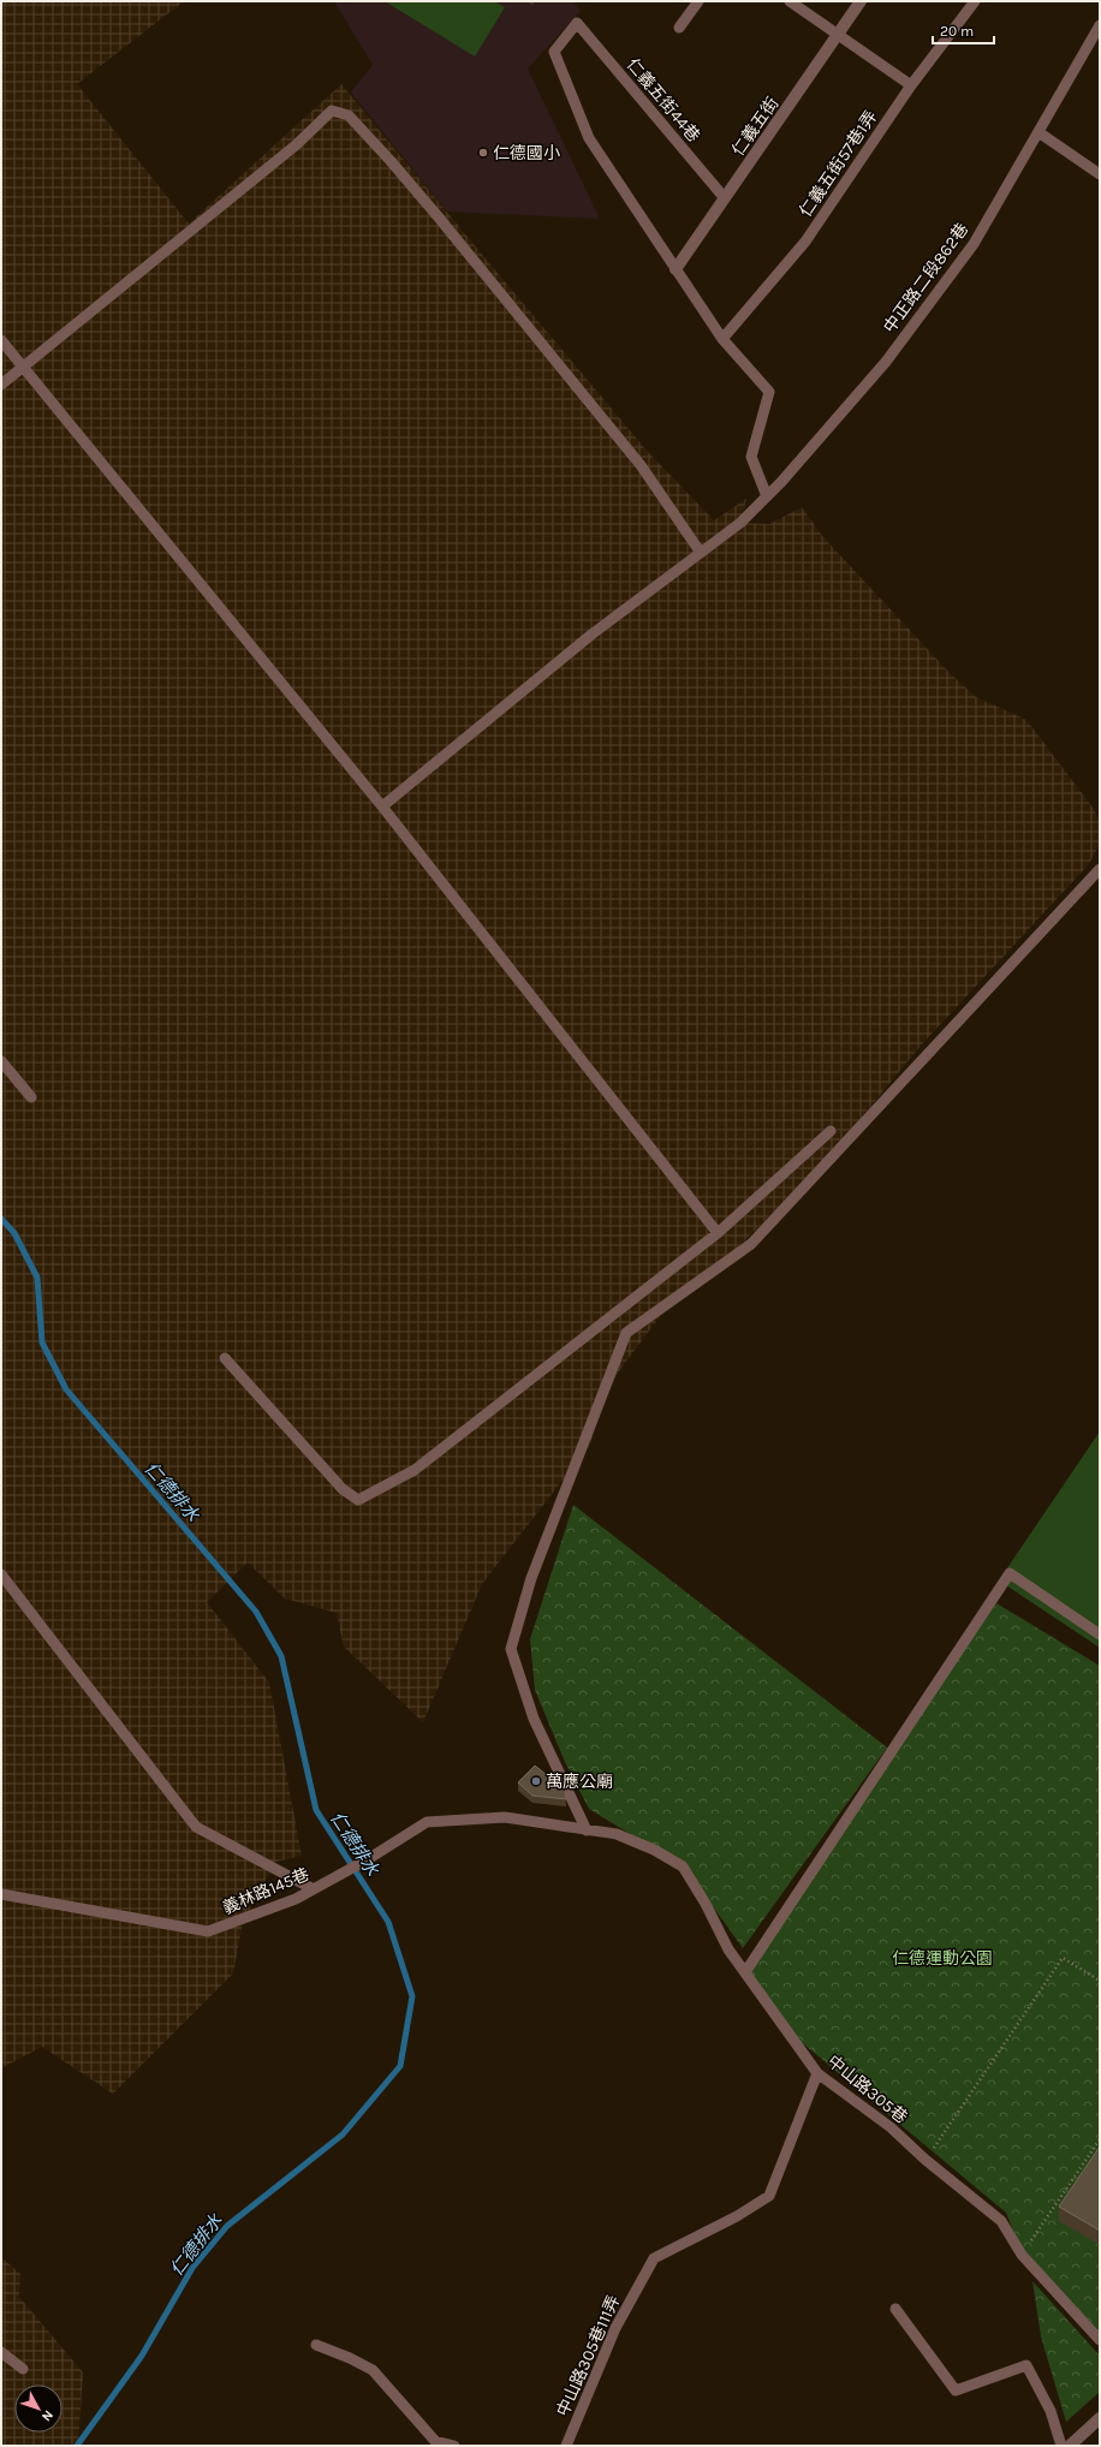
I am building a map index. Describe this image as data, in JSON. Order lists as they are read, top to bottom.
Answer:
{
  "streets": {
    "street": ["仁義五街"],
    "lane": [
      "仁義五街44巷",
      "仁義五街57巷1弄",
      "中正路二段862巷",
      "義林路145巷",
      "中山路305巷",
      "中山路305巷111弄"
    ]
  },
  "crossings": [
    ["仁義五街44巷", "仁義五街"],
    ["義林路145巷", "中山路305巷"],
    ["中山路305巷", "中山路305巷111弄"]
  ],
  "water": ["仁德排水"],
  "parks": ["仁德運動公園"],
  "places": ["仁德國小", "萬應公廟"],
  "scale_bar": "20 m",
  "north": "bottom right"
}
